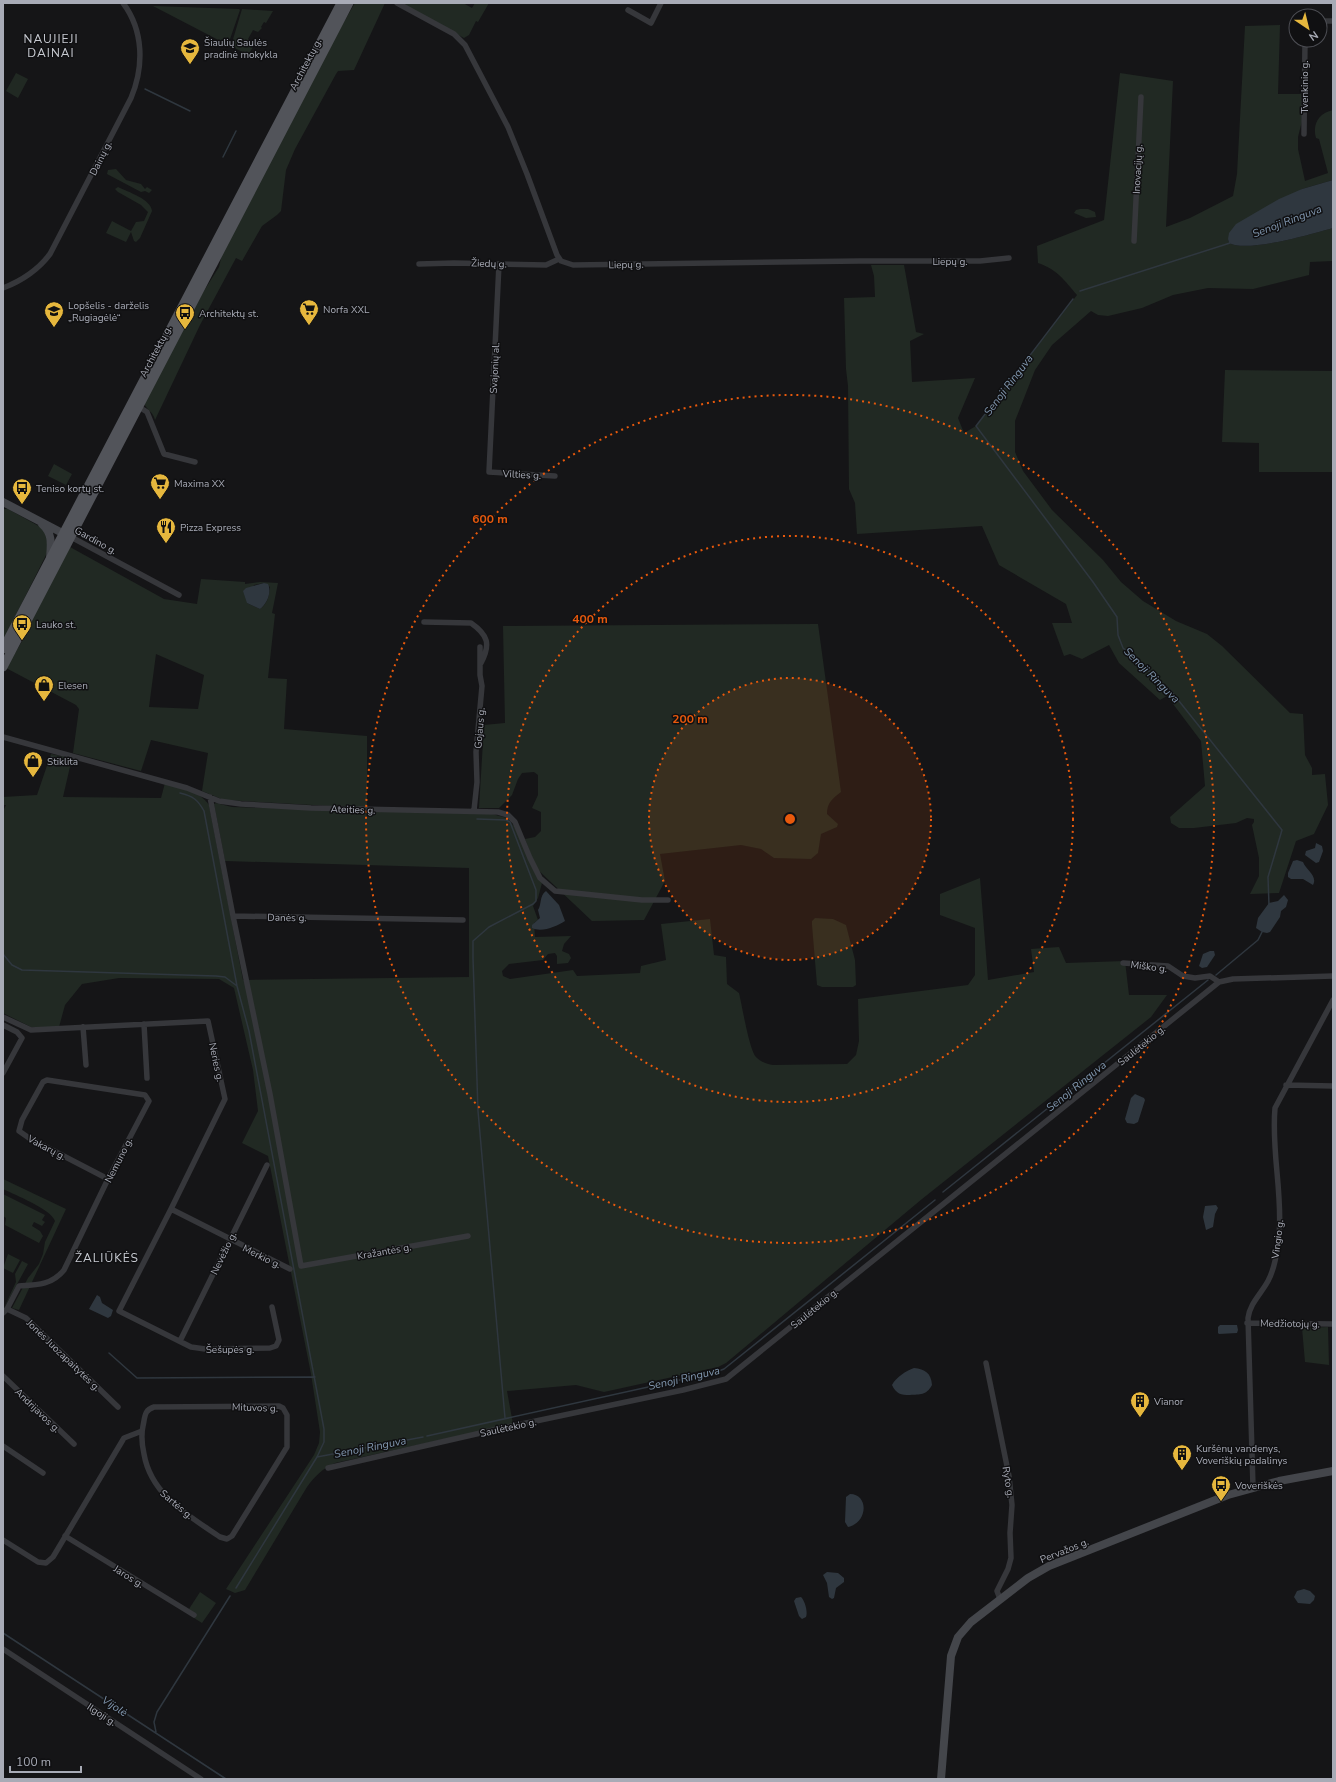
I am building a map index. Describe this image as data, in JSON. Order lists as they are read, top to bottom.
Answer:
{
  "streets": {
    "main road": ["Architektų g.", "Gardino g.", "Pervažos g."],
    "street": [
      "Tvenkinio g.",
      "Dainų g.",
      "Inovacijų g.",
      "Liepų g.",
      "Žiedų g.",
      "Svajonių al.",
      "Vilties g.",
      "Gojaus g.",
      "Ateities g.",
      "Danės g.",
      "Miško g.",
      "Saulėtekio g.",
      "Neries g.",
      "Vakarų g.",
      "Nemuno g.",
      "Vingio g.",
      "Kražantės g.",
      "Nevėžio g.",
      "Merkio g.",
      "Medžiotojų g.",
      "Šešupės g.",
      "Jonės Juozapaitytės g.",
      "Mituvos g.",
      "Andrijavos g.",
      "Ryto g.",
      "Sartės g.",
      "Jaros g.",
      "Ilgoji g."
    ]
  },
  "crossings": [
    ["Architektų g.", "Gardino g."],
    ["Liepų g.", "Žiedų g."],
    ["Žiedų g.", "Svajonių al."],
    ["Svajonių al.", "Vilties g."],
    ["Gojaus g.", "Ateities g."],
    ["Danės g.", "Kražantės g."],
    ["Miško g.", "Saulėtekio g."],
    ["Neries g.", "Merkio g."],
    ["Neries g.", "Šešupės g."],
    ["Vakarų g.", "Nemuno g."],
    ["Nemuno g.", "Jonės Juozapaitytės g."],
    ["Vingio g.", "Medžiotojų g."],
    ["Vingio g.", "Pervažos g."],
    ["Nevėžio g.", "Merkio g."],
    ["Nevėžio g.", "Šešupės g."],
    ["Mituvos g.", "Sartės g."],
    ["Ryto g.", "Pervažos g."]
  ],
  "districts": ["NAUJIEJI DAINAI", "ŽALIŪKĖS"],
  "water": ["Senoji Ringuva", "Vijolė"],
  "places": {
    "school or university": ["Šiaulių Saulės pradinė mokykla", "Lopšelis - darželis „Rugiagėlė“"],
    "supermarket": ["Norfa XXL", "Maxima XX"],
    "bus stop": [
      "Architektų st.",
      "Teniso kortų st.",
      "Lauko st.",
      "Voveriškės"
    ],
    "restaurant": ["Pizza Express"],
    "shop": ["Elesen", "Stiklita"],
    "building": ["Vianor", "Kuršėnų vandenys, Voveriškių padalinys"]
  },
  "scale_bar": "100 m",
  "north": "bottom right",
  "rings": ["600 m", "400 m", "200 m"]
}
